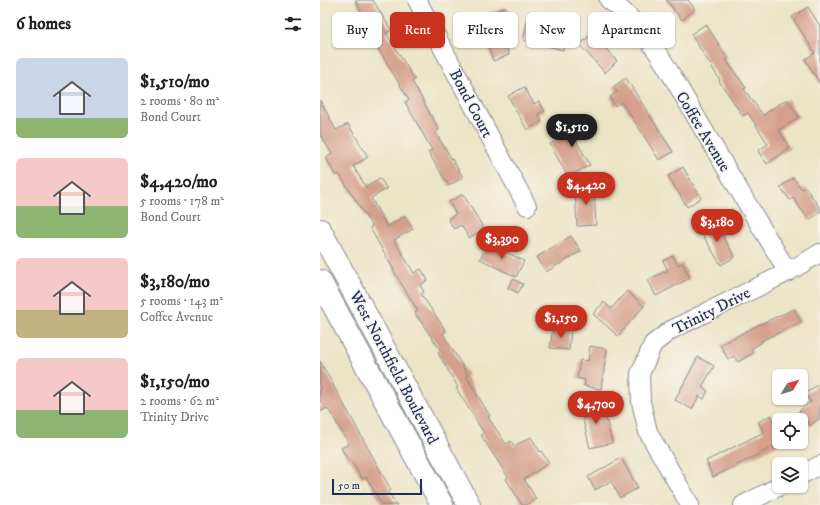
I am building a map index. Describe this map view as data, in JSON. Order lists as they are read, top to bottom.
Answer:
{
  "streets": {
    "main road": ["West Northfield Boulevard"],
    "street": ["Bond Court", "Coffee Avenue", "Trinity Drive"]
  },
  "crossings": [
    ["Coffee Avenue", "Trinity Drive"]
  ],
  "scale_bar": "50 m",
  "north": "top right",
  "page": {
    "heading": "6 homes",
    "chip": [
      "Buy",
      "Rent",
      "Filters",
      "New",
      "Apartment"
    ],
    "list": [
      {
        "name": "$1,510/mo",
        "note": "2 rooms · 80 m² · Bond Court"
      },
      {
        "name": "$4,420/mo",
        "note": "5 rooms · 178 m² · Bond Court"
      },
      {
        "name": "$3,180/mo",
        "note": "5 rooms · 143 m² · Coffee Avenue"
      },
      {
        "name": "$1,150/mo",
        "note": "2 rooms · 62 m² · Trinity Drive"
      }
    ],
    "price": [
      "$1,510",
      "$4,420",
      "$3,180",
      "$3,390",
      "$1,150",
      "$4,700"
    ],
    "scale": "50 m"
  }
}
